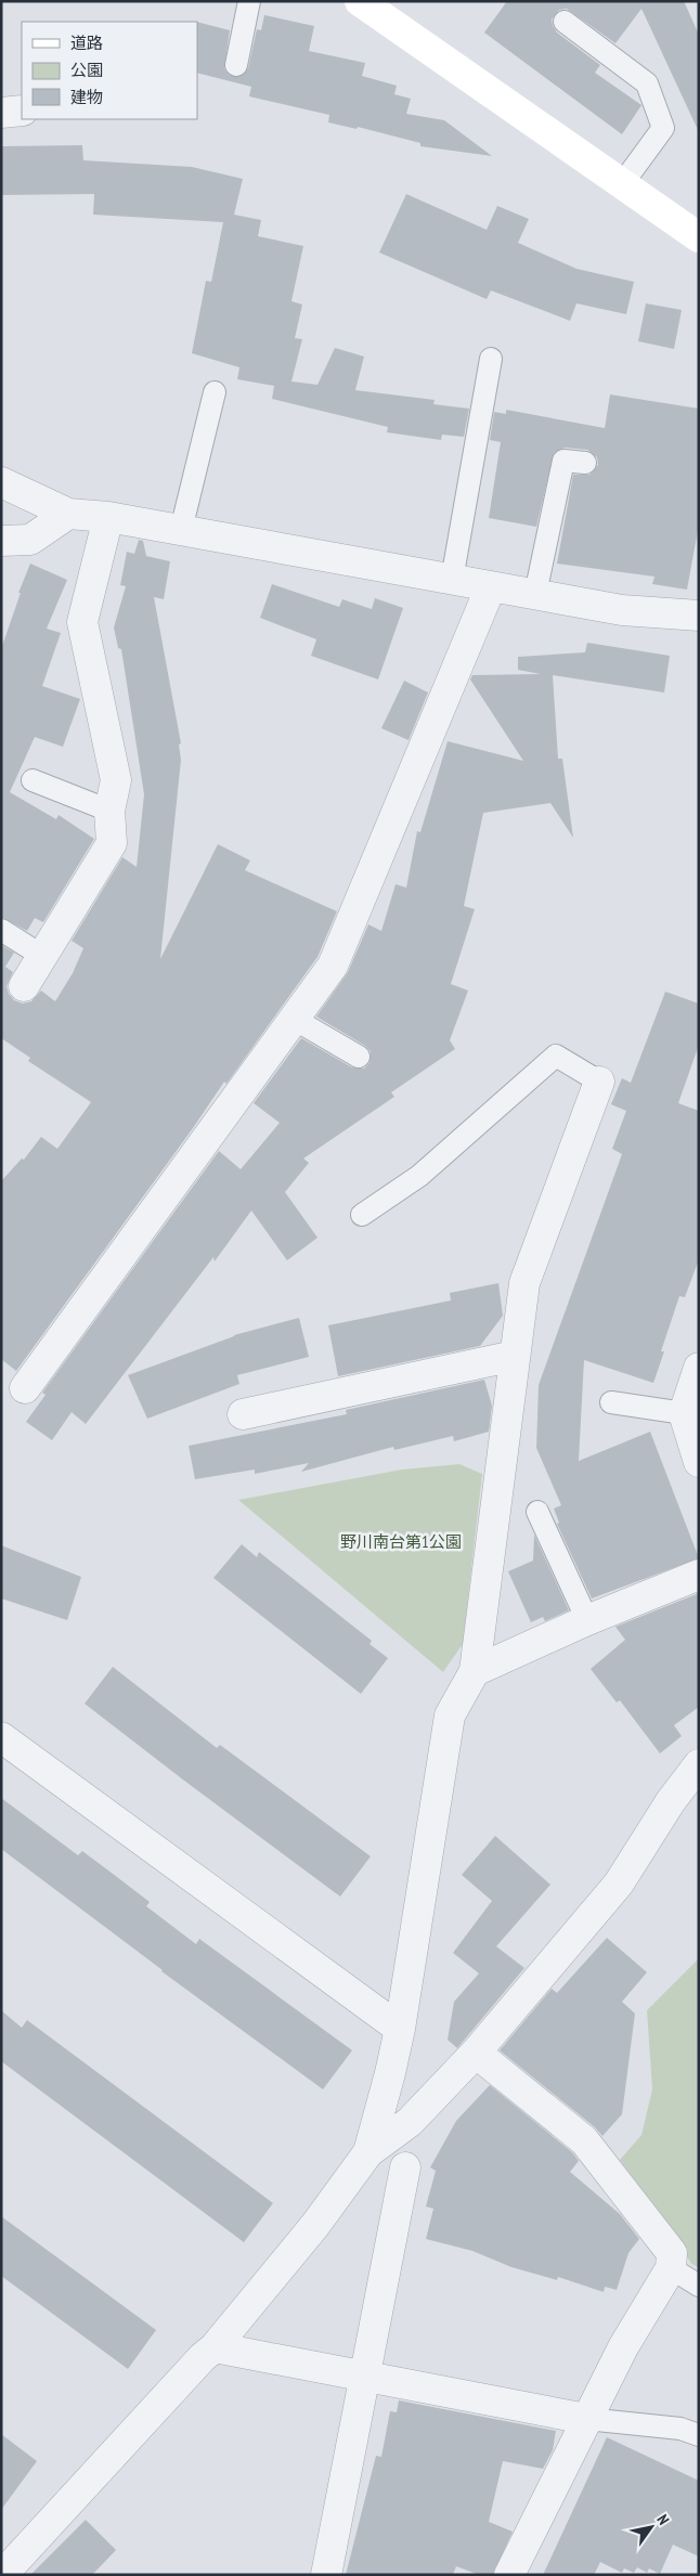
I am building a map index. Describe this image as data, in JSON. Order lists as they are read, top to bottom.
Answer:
{
  "parks": ["野川南台第1公園"],
  "legend": ["道路", "公園", "建物"],
  "north": "top right"
}
